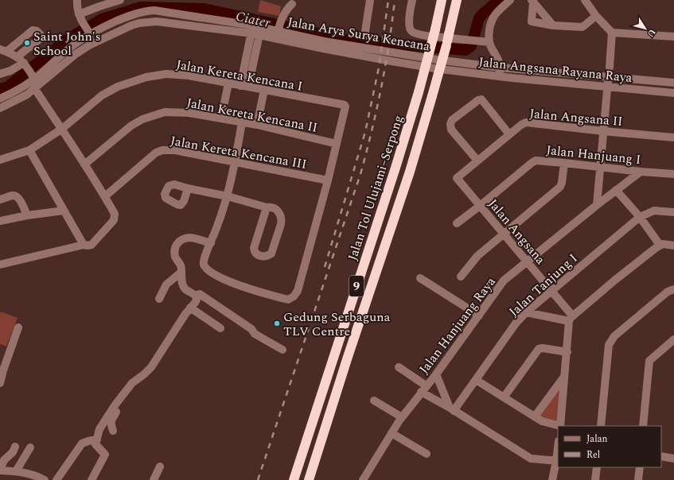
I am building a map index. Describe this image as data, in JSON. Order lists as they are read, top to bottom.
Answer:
{
  "streets": {
    "highway": ["Jalan Tol Ulujami–Serpong", "9"],
    "street": [
      "Jalan Arya Surya Kencana",
      "Jalan Angsana Rayana Raya",
      "Jalan Kereta Kencana I",
      "Jalan Kereta Kencana II",
      "Jalan Angsana II",
      "Jalan Kereta Kencana III",
      "Jalan Hanjuang I",
      "Jalan Angsana",
      "Jalan Tanjung I",
      "Jalan Hanjuang Raya"
    ]
  },
  "crossings": [
    ["Jalan Arya Surya Kencana", "Jalan Angsana Rayana Raya"],
    ["Jalan Kereta Kencana I", "Jalan Kereta Kencana II"],
    ["Jalan Angsana II", "Jalan Angsana"],
    ["Jalan Hanjuang I", "Jalan Angsana"],
    ["Jalan Hanjuang I", "Jalan Hanjuang Raya"],
    ["Jalan Angsana", "Jalan Tanjung I"],
    ["Jalan Angsana", "Jalan Hanjuang Raya"]
  ],
  "water": ["Ciater"],
  "places": ["Saint John's School", "Gedung Serbaguna TLV Centre"],
  "legend": ["Jalan", "Rel"],
  "north": "bottom right"
}
